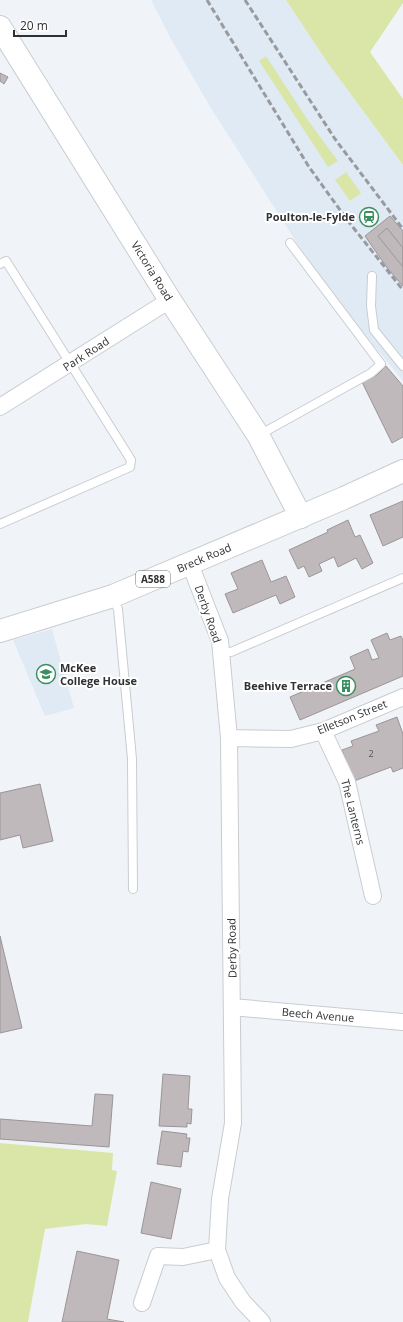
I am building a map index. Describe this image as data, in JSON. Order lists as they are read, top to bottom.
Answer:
{
  "streets": {
    "street": [
      "Victoria Road",
      "Park Road",
      "Breck Road",
      "A588",
      "Derby Road",
      "Elletson Street",
      "The Lanterns",
      "Beech Avenue"
    ]
  },
  "crossings": [
    ["Victoria Road", "Park Road"],
    ["Victoria Road", "Breck Road"],
    ["Breck Road", "Derby Road"],
    ["Derby Road", "Elletson Street"],
    ["Derby Road", "Beech Avenue"],
    ["Elletson Street", "The Lanterns"]
  ],
  "places": {
    "station": ["Poulton-le-Fylde"],
    "school or university": ["McKee College House"],
    "building": ["Beehive Terrace"]
  },
  "house_numbers": ["2"],
  "scale_bar": "20 m"
}
